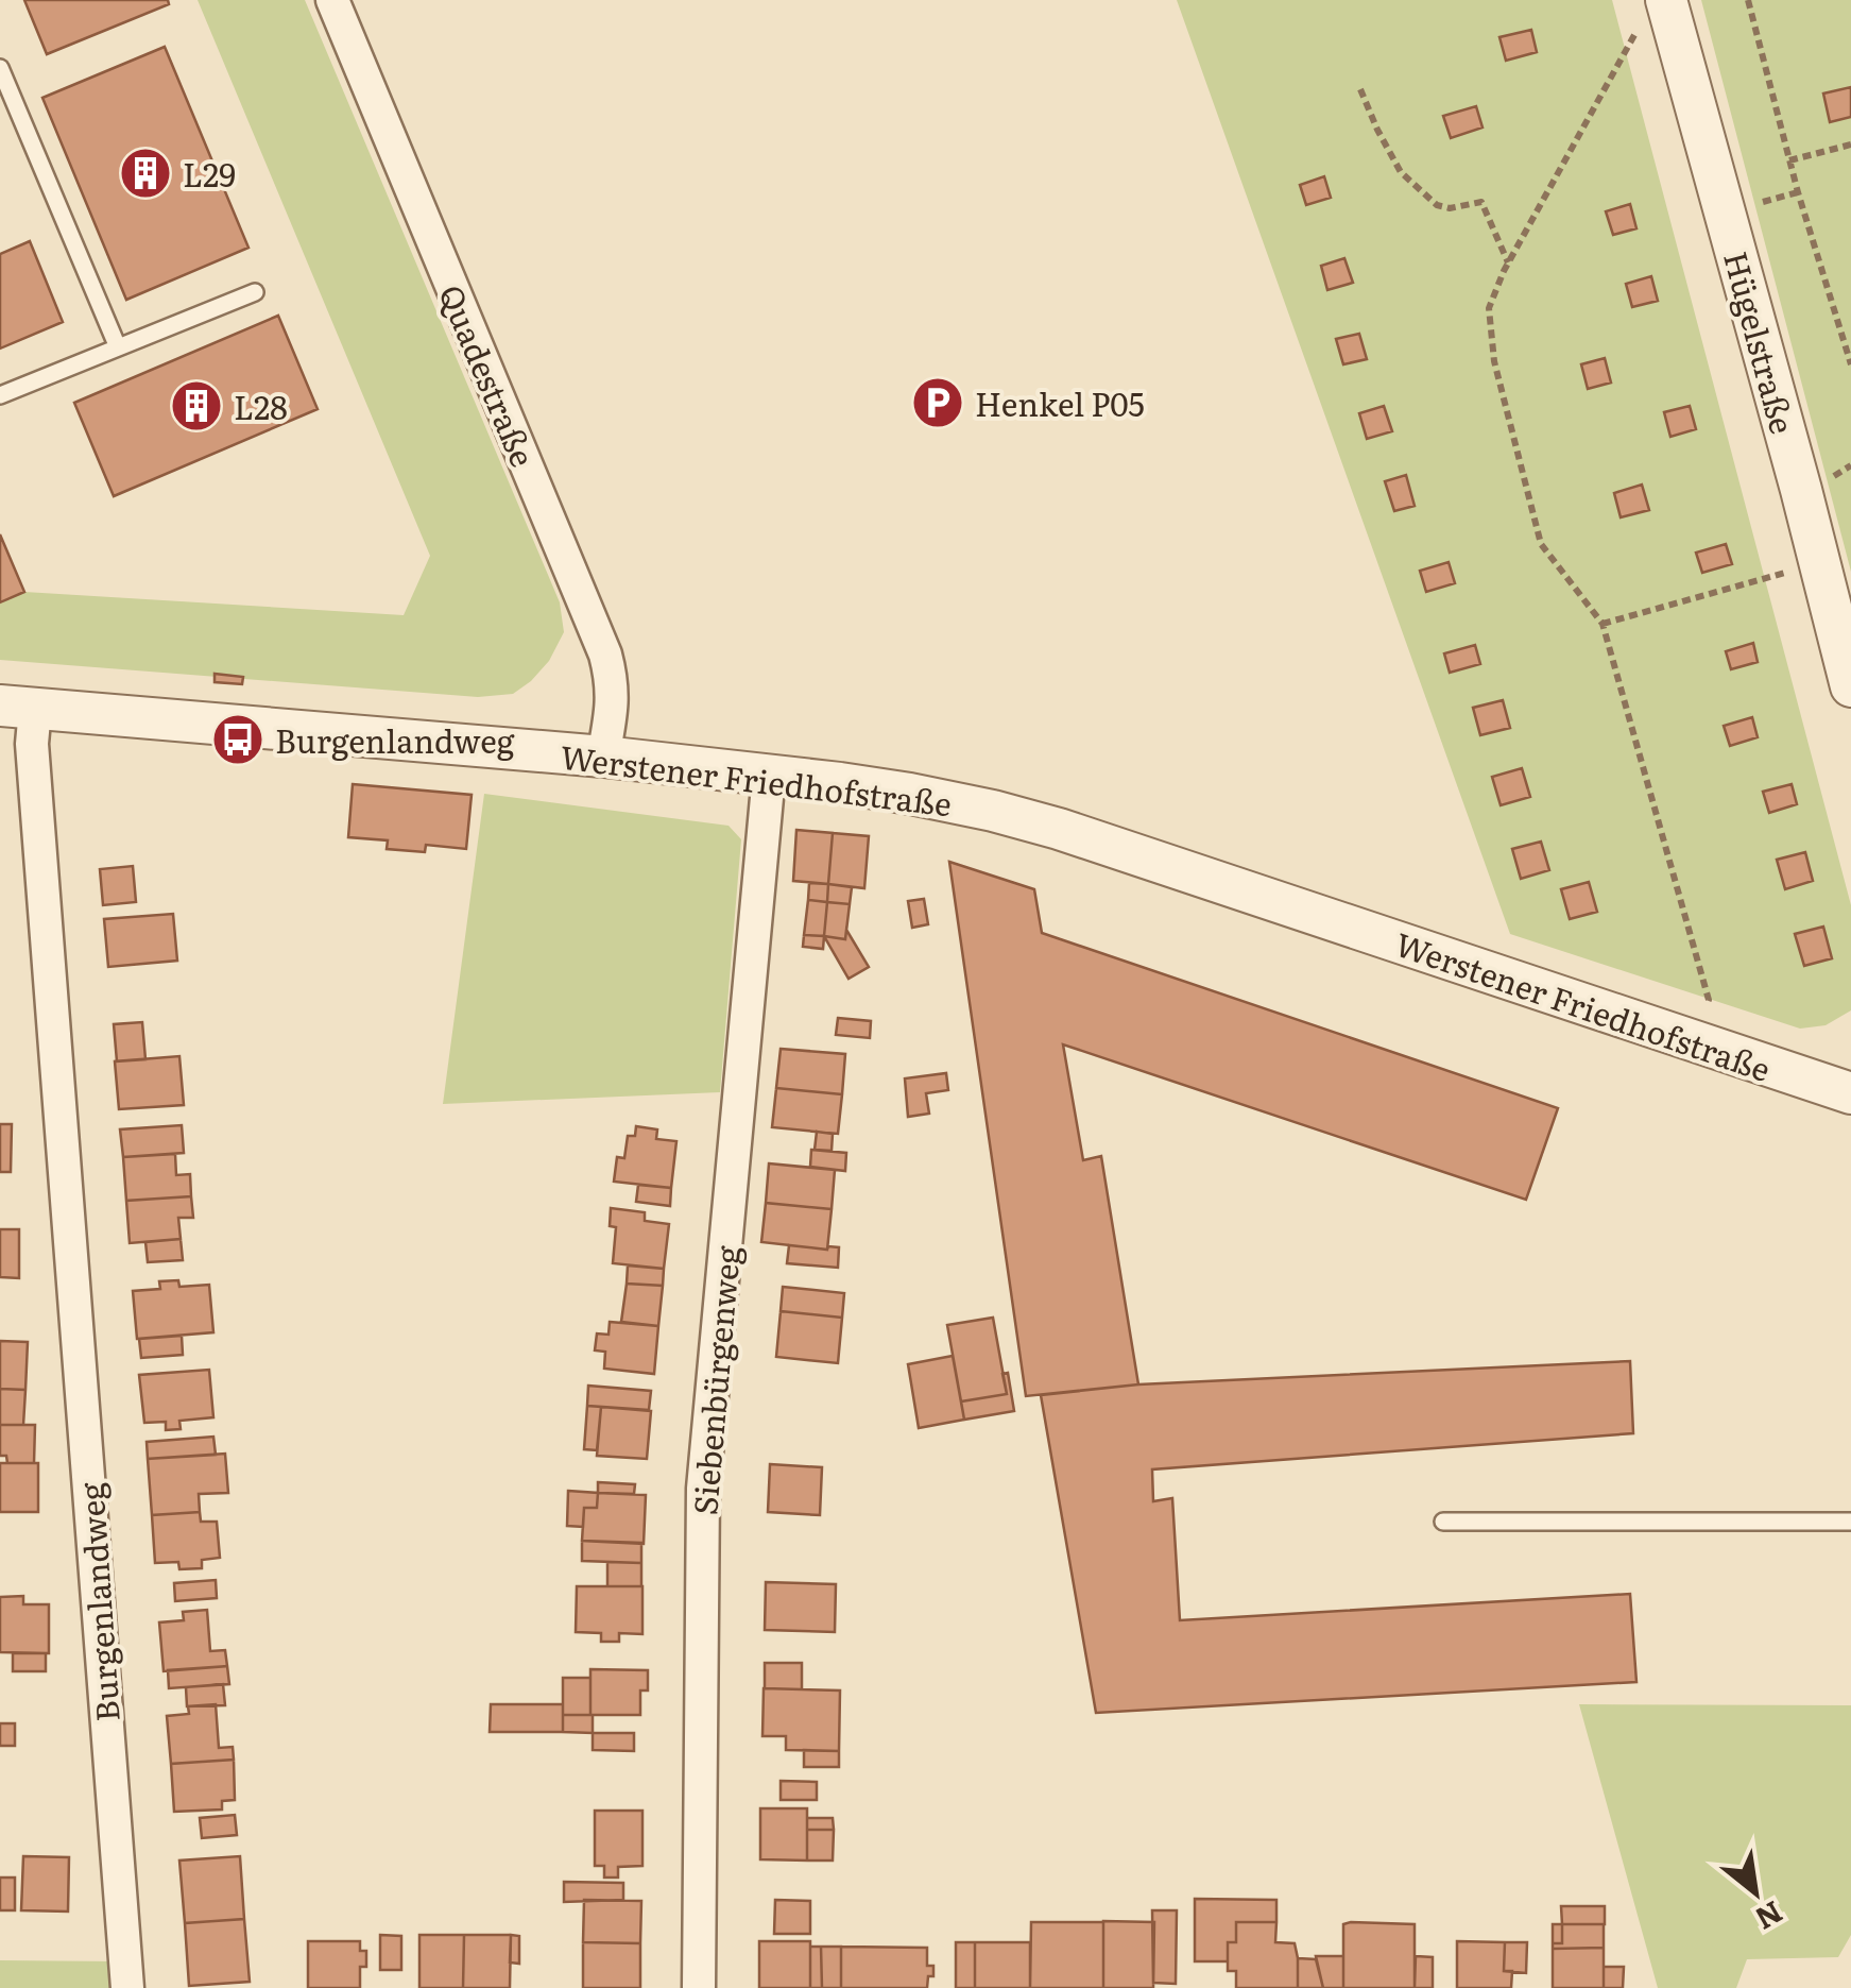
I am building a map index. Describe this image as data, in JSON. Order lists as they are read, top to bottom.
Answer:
{
  "streets": {
    "street": [
      "Hügelstraße",
      "Quadestraße",
      "Werstener Friedhofstraße",
      "Siebenbürgenweg",
      "Burgenlandweg"
    ]
  },
  "crossings": [
    ["Quadestraße", "Werstener Friedhofstraße"],
    ["Werstener Friedhofstraße", "Siebenbürgenweg"],
    ["Werstener Friedhofstraße", "Burgenlandweg"]
  ],
  "places": {
    "building": ["L29", "L28"],
    "parking": ["Henkel P05"],
    "bus stop": ["Burgenlandweg"]
  },
  "north": "bottom right"
}
